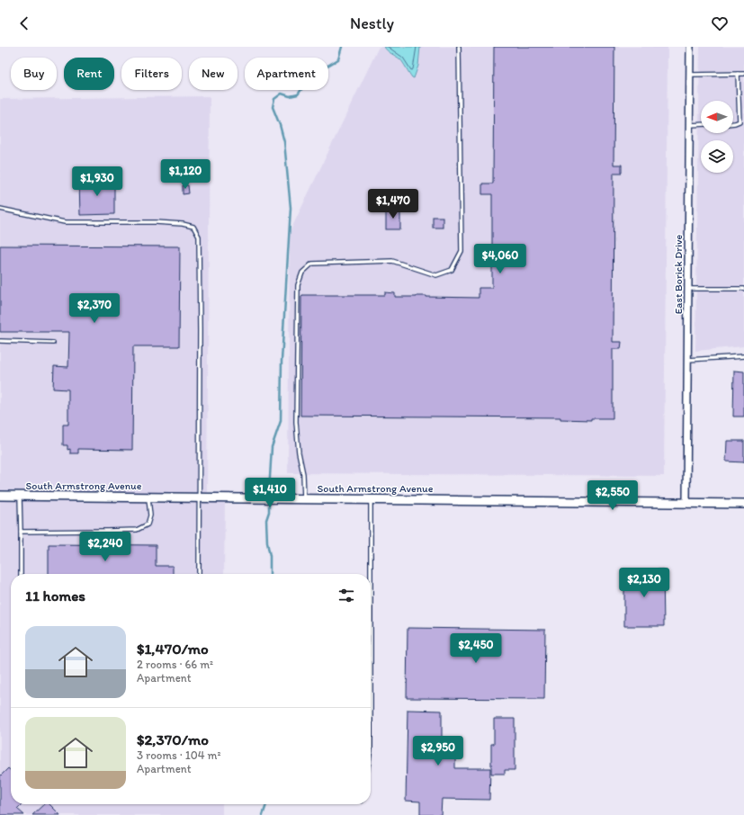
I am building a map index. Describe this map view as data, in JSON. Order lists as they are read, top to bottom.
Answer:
{
  "streets": {
    "street": ["East Borick Drive", "South Armstrong Avenue"]
  },
  "crossings": [
    ["East Borick Drive", "South Armstrong Avenue"]
  ],
  "north": "left",
  "page": {
    "header": "Nestly",
    "chip": [
      "Buy",
      "Rent",
      "Filters",
      "New",
      "Apartment"
    ],
    "price": [
      "$1,120",
      "$1,930",
      "$1,470",
      "$4,060",
      "$2,370",
      "$1,410",
      "$2,550",
      "$2,240",
      "$2,130",
      "$2,450",
      "$2,950"
    ],
    "heading": "11 homes",
    "list": [
      {
        "name": "$1,470/mo",
        "note": "2 rooms · 66 m² · Apartment"
      },
      {
        "name": "$2,370/mo",
        "note": "3 rooms · 104 m² · Apartment"
      }
    ]
  }
}
